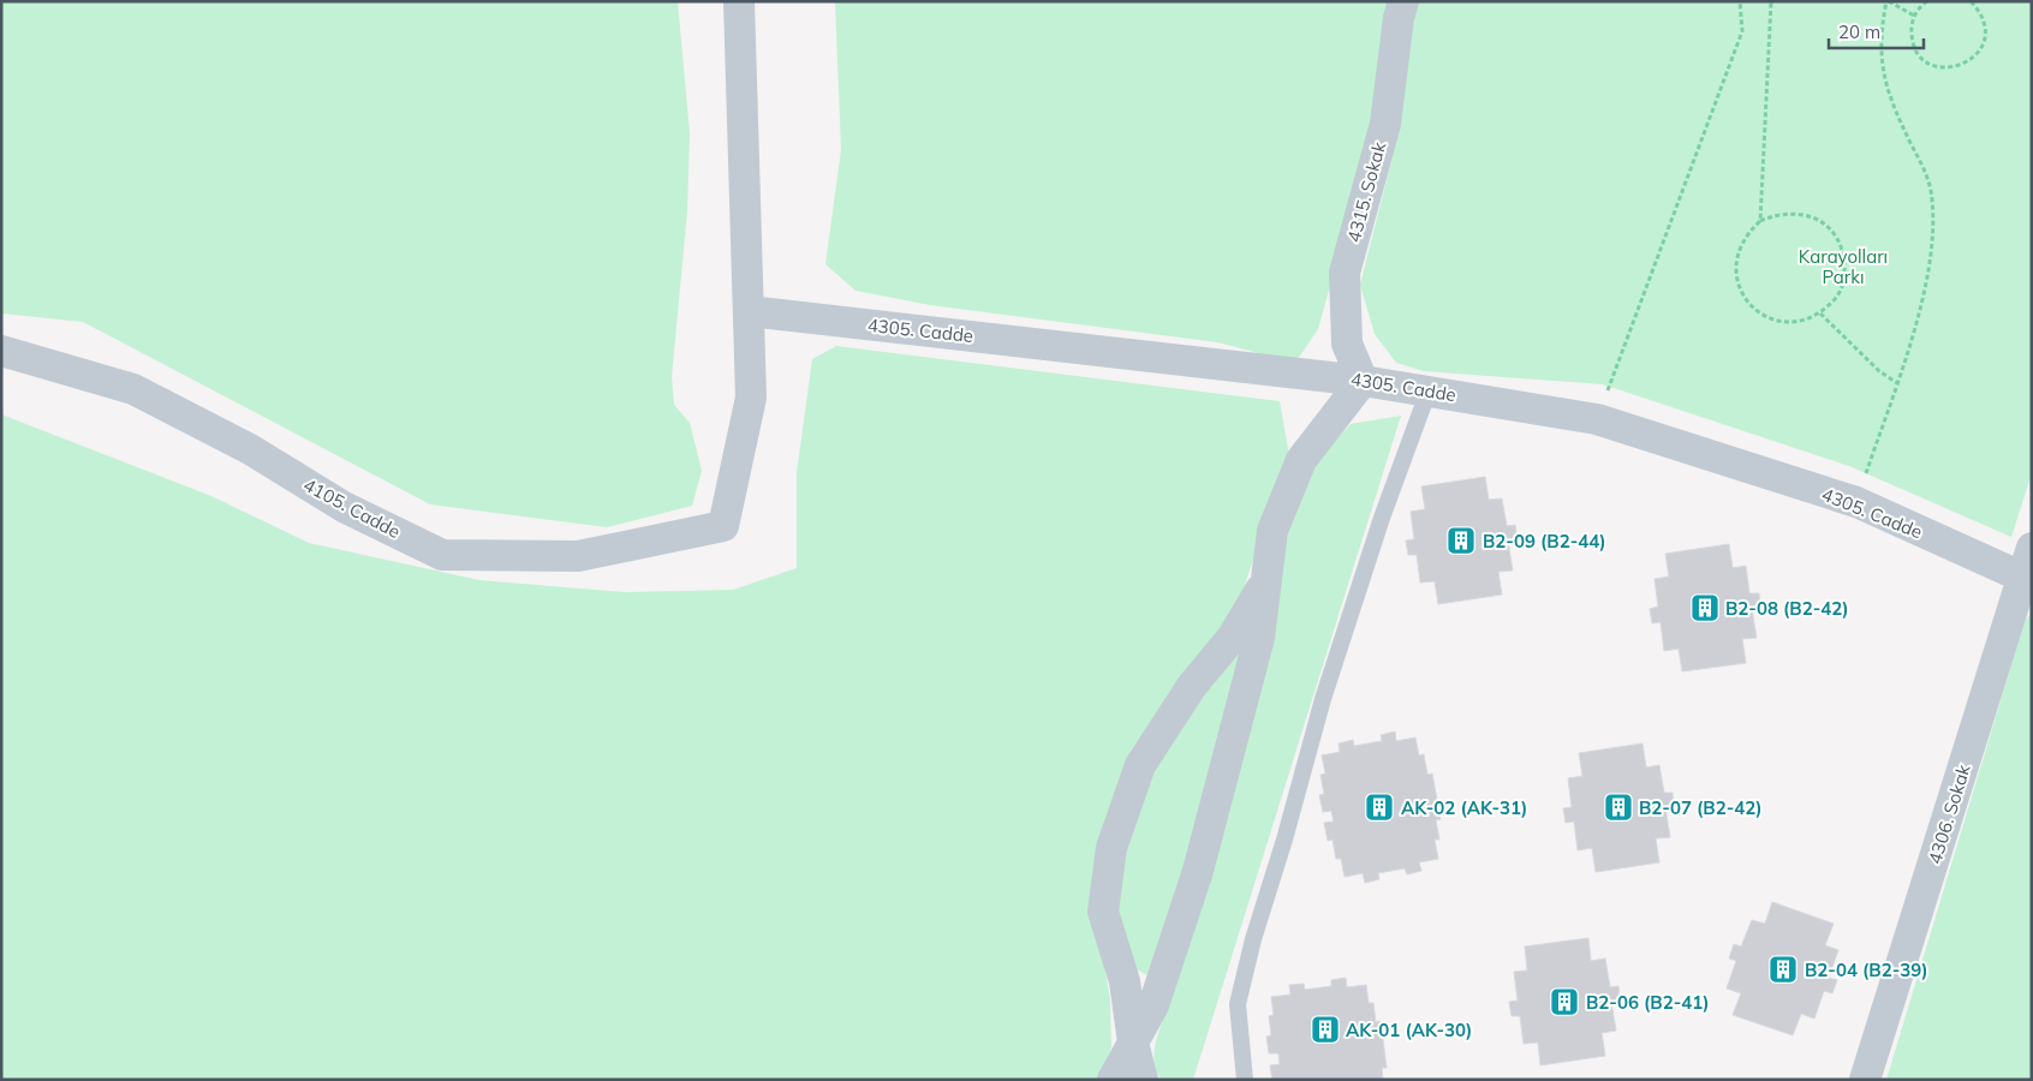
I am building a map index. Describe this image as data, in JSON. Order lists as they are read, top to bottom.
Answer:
{
  "streets": {
    "street": [
      "4315. Sokak",
      "4305. Cadde",
      "4105. Cadde",
      "4306. Sokak"
    ]
  },
  "crossings": [
    ["4315. Sokak", "4305. Cadde"],
    ["4305. Cadde", "4105. Cadde"],
    ["4305. Cadde", "4306. Sokak"]
  ],
  "parks": ["Karayolları Parkı"],
  "places": {
    "building": [
      "B2-09 (B2-44)",
      "B2-08 (B2-42)",
      "AK-02 (AK-31)",
      "B2-07 (B2-42)",
      "B2-04 (B2-39)",
      "B2-06 (B2-41)",
      "AK-01 (AK-30)"
    ]
  },
  "scale_bar": "20 m"
}
